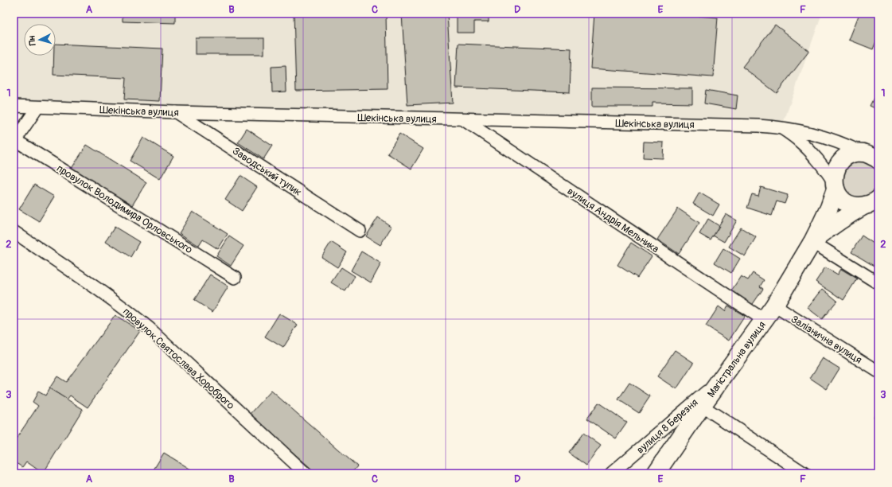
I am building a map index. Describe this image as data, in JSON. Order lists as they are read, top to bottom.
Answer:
{
  "streets": {
    "main road": ["Магістральна вулиця"],
    "street": [
      "Шекінська вулиця",
      "Заводський тупик",
      "провулок Володимира Орловського",
      "вулиця Андрія Мельника",
      "Залізнична вулиця",
      "провулок Святослава Хороброго",
      "вулиця 8 Березня"
    ]
  },
  "crossings": [
    ["Шекінська вулиця", "Заводський тупик"],
    ["Шекінська вулиця", "вулиця Андрія Мельника"],
    ["Шекінська вулиця", "Магістральна вулиця"],
    ["вулиця Андрія Мельника", "Магістральна вулиця"],
    ["Залізнична вулиця", "Магістральна вулиця"],
    ["Магістральна вулиця", "вулиця 8 Березня"]
  ],
  "north": "left",
  "grid": {
    "columns": [
      "A",
      "B",
      "C",
      "D",
      "E",
      "F"
    ],
    "rows": ["1", "2", "3"]
  }
}
